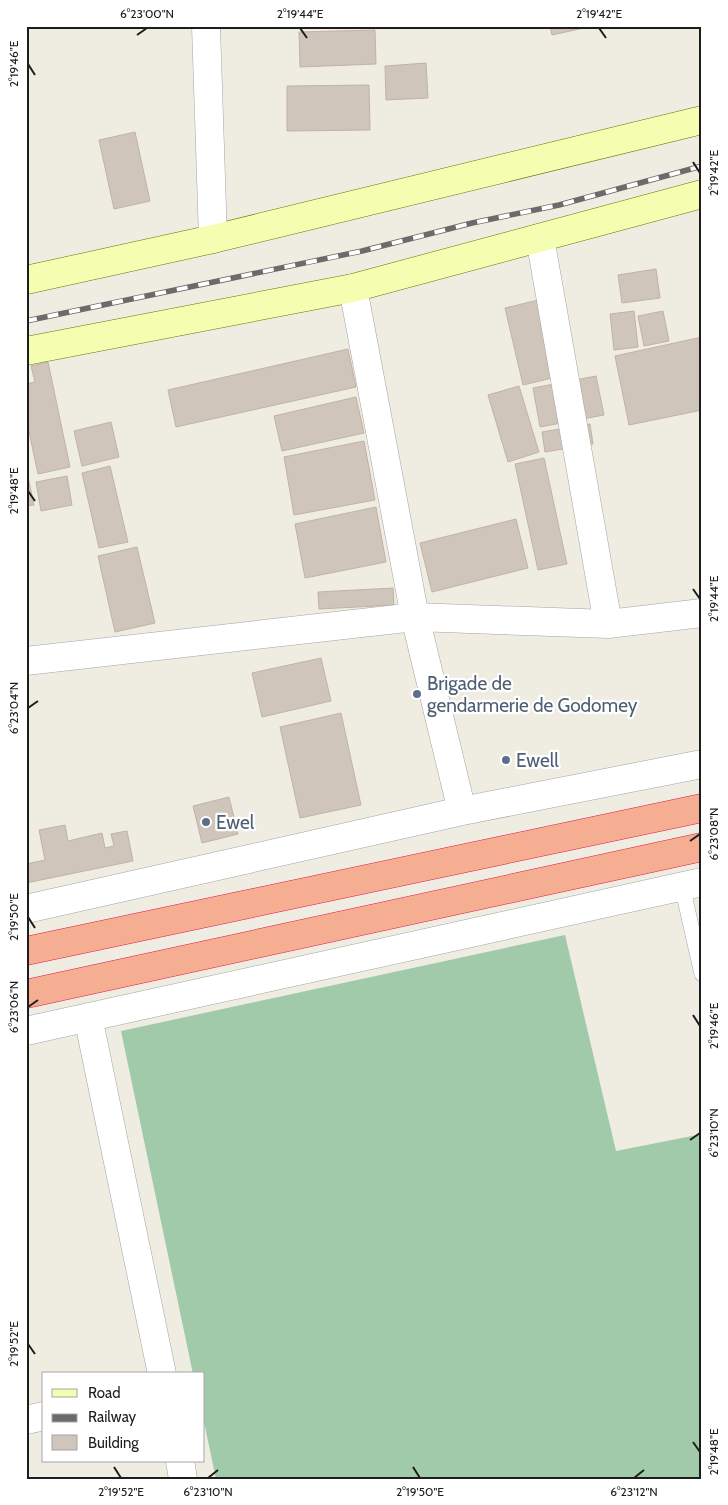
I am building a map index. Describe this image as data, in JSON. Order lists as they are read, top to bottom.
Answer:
{
  "places": ["Brigade de gendarmerie de Godomey", "Ewell", "Ewel"],
  "legend": ["Road", "Railway", "Building"],
  "coordinates": [
    "6°23'00\"N",
    "2°19'44\"E",
    "2°19'42\"E",
    "2°19'46\"E",
    "2°19'48\"E",
    "6°23'04\"N",
    "6°23'08\"N",
    "2°19'50\"E",
    "6°23'06\"N",
    "6°23'10\"N",
    "2°19'52\"E",
    "6°23'12\"N"
  ]
}
